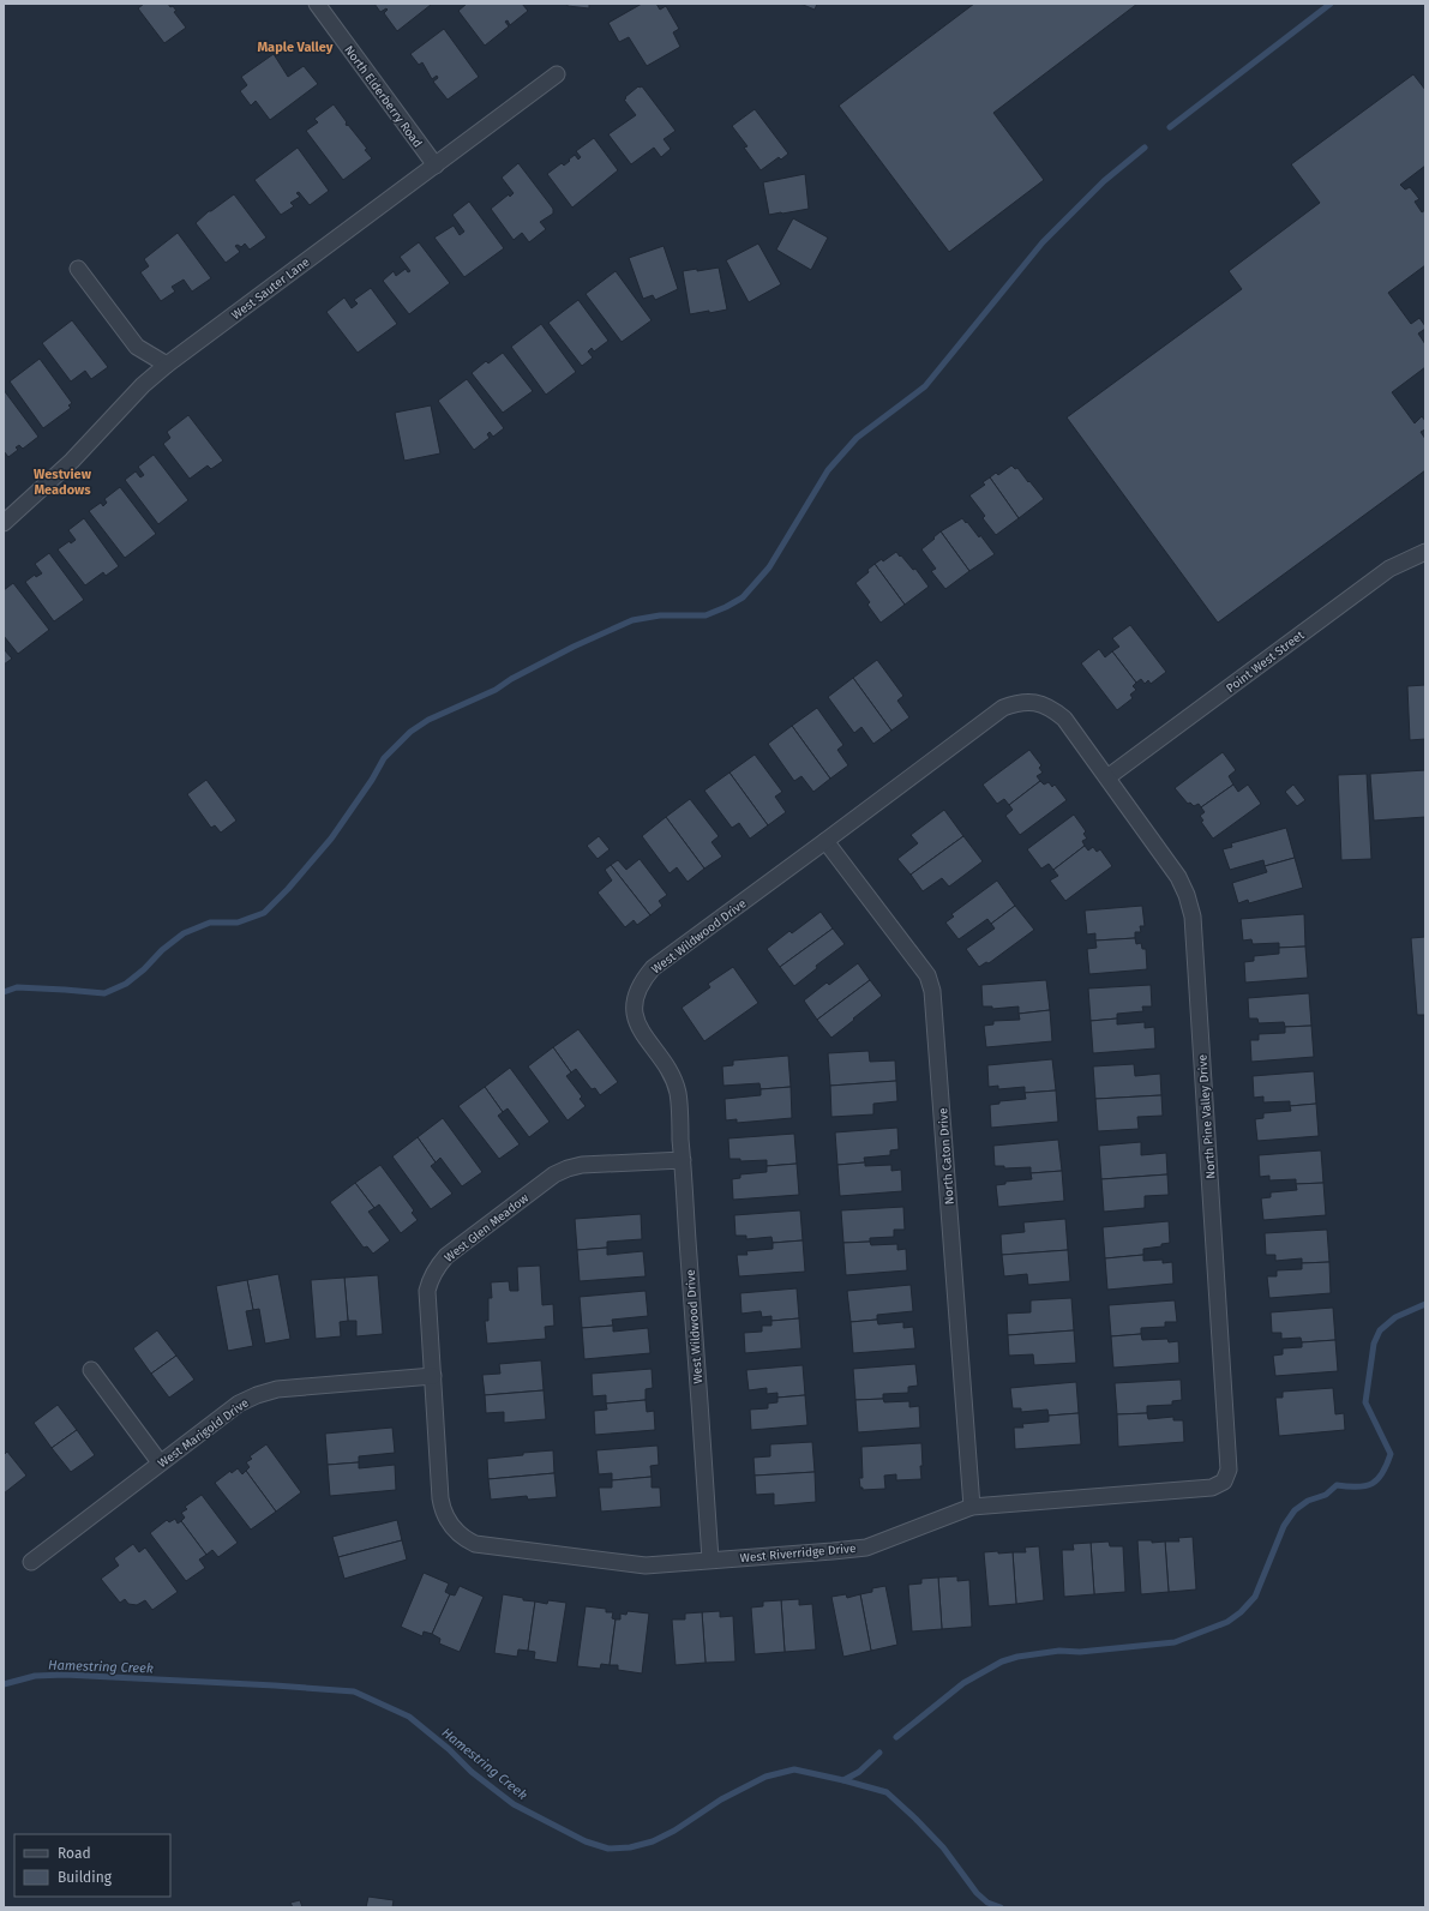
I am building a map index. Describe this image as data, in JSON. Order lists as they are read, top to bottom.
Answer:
{
  "streets": {
    "street": [
      "North Elderberry Road",
      "West Sauter Lane",
      "Point West Street",
      "West Wildwood Drive",
      "North Pine Valley Drive",
      "North Caton Drive",
      "West Glen Meadow",
      "West Marigold Drive",
      "West Riverridge Drive"
    ]
  },
  "crossings": [
    ["North Elderberry Road", "West Sauter Lane"],
    ["Point West Street", "West Wildwood Drive"],
    ["Point West Street", "North Pine Valley Drive"],
    ["West Wildwood Drive", "North Pine Valley Drive"],
    ["West Wildwood Drive", "North Caton Drive"],
    ["West Wildwood Drive", "West Glen Meadow"],
    ["West Wildwood Drive", "West Riverridge Drive"],
    ["North Pine Valley Drive", "West Riverridge Drive"],
    ["North Caton Drive", "West Riverridge Drive"],
    ["West Glen Meadow", "West Marigold Drive"],
    ["West Glen Meadow", "West Riverridge Drive"]
  ],
  "districts": ["Maple Valley", "Westview Meadows"],
  "water": ["Hamestring Creek"],
  "legend": ["Road", "Building"]
}
